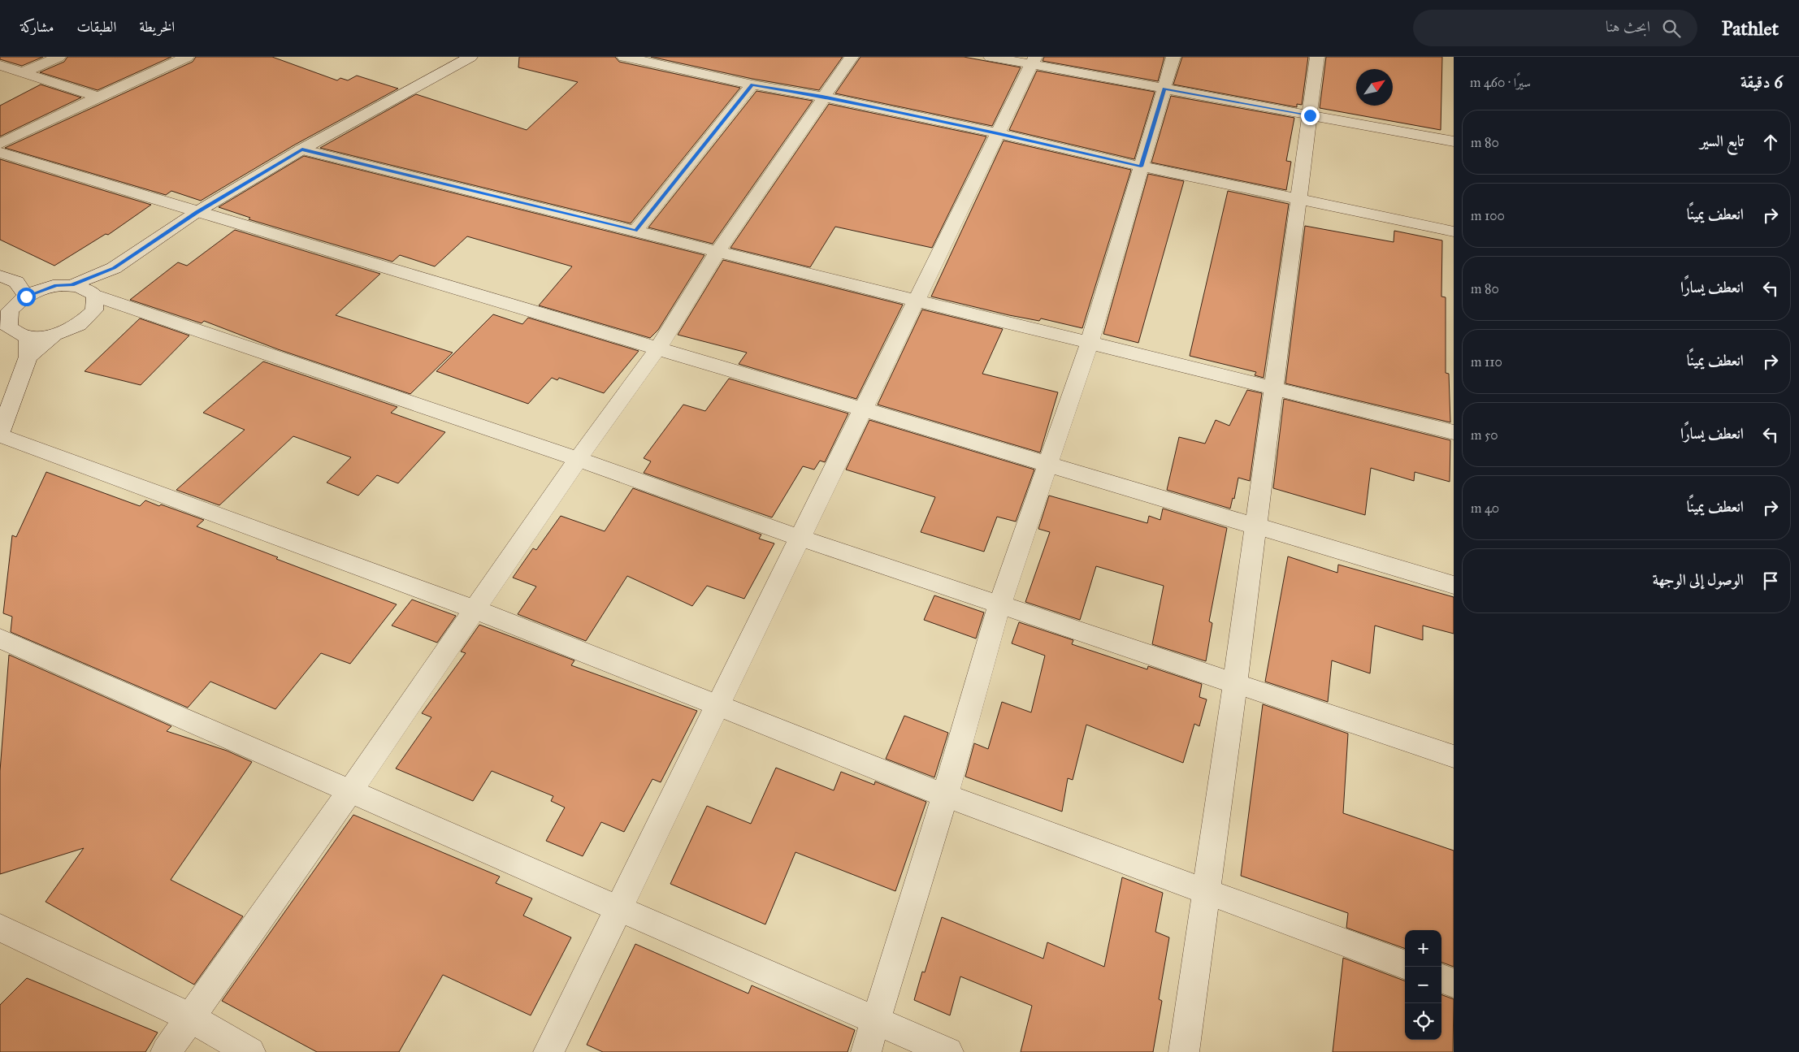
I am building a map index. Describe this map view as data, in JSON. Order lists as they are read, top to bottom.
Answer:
{
  "north": "top right",
  "page": {
    "header": "Pathlet",
    "search": "ابحث هنا",
    "nav": ["الخريطة", "الطبقات", "مشاركة"],
    "heading": ["6 دقيقة", "سيرًا · 460 m"],
    "list": [
      ["تابع السير", "80 m"],
      ["انعطف يمينًا", "100 m"],
      ["انعطف يسارًا", "80 m"],
      ["انعطف يمينًا", "110 m"],
      ["انعطف يسارًا", "50 m"],
      ["انعطف يمينًا", "40 m"],
      "الوصول إلى الوجهة"
    ],
    "map_buttons": ["+", "−"]
  }
}
